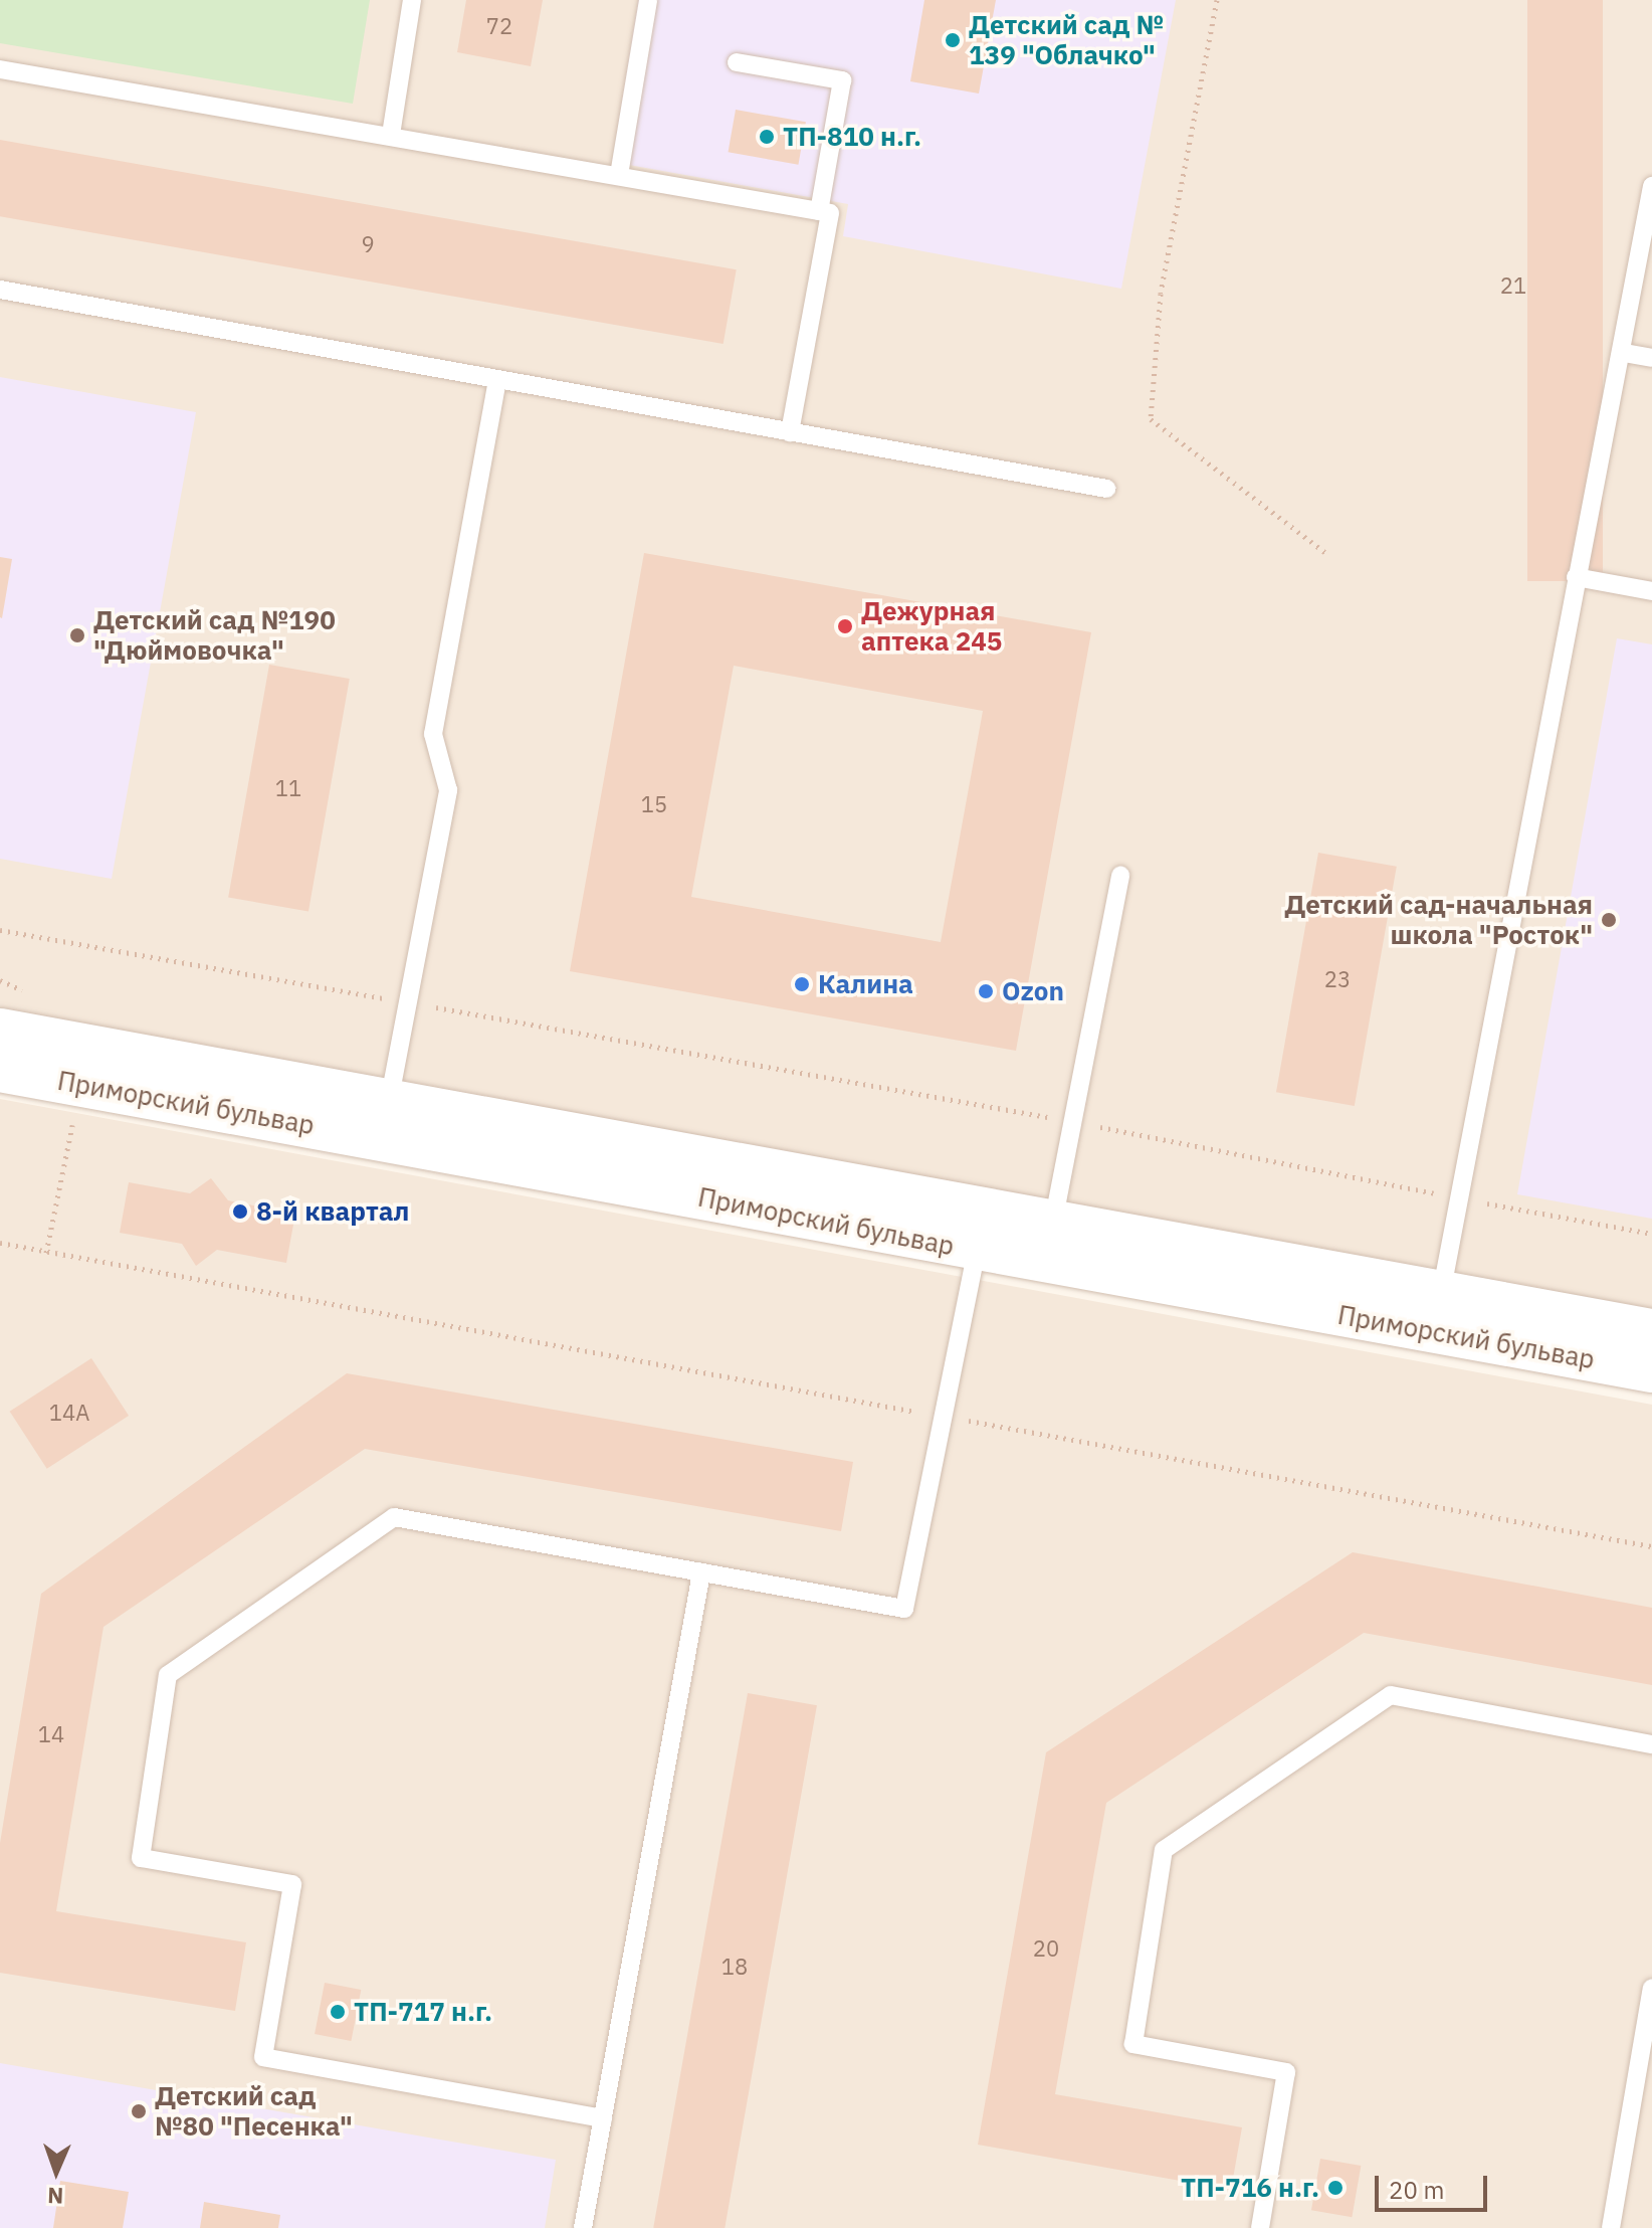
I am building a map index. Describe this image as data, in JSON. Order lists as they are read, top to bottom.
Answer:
{
  "streets": {
    "main road": ["Приморский бульвар"]
  },
  "places": [
    "Детский сад № 139 \"Облачко\"",
    "ТП-810 н.г.",
    "Дежурная аптека 245",
    "Детский сад №190 \"Дюймовочка\"",
    "Детский сад-начальная школа \"Росток\"",
    "Калина",
    "Ozon",
    "8-й квартал",
    "ТП-717 н.г.",
    "Детский сад №80 \"Песенка\"",
    "ТП-716 н.г."
  ],
  "house_numbers": [
    "72",
    "9",
    "21",
    "11",
    "15",
    "23",
    "14А",
    "14",
    "20",
    "18"
  ],
  "scale_bar": "20 m",
  "north": "bottom"
}
